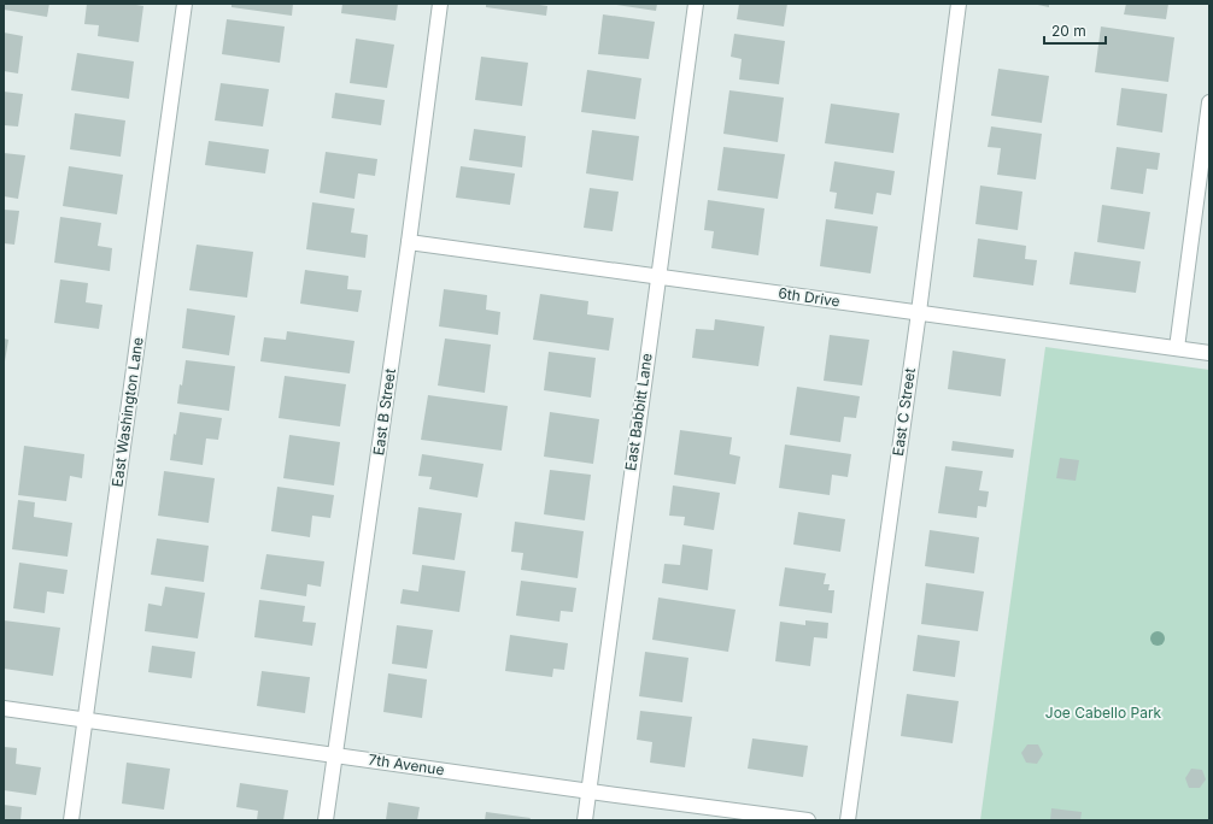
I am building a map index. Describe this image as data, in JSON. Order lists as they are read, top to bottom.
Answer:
{
  "streets": {
    "street": [
      "6th Drive",
      "East Washington Lane",
      "East B Street",
      "East Babbitt Lane",
      "East C Street",
      "7th Avenue"
    ]
  },
  "crossings": [
    ["6th Drive", "East B Street"],
    ["6th Drive", "East Babbitt Lane"],
    ["6th Drive", "East C Street"],
    ["East Washington Lane", "7th Avenue"],
    ["East B Street", "7th Avenue"],
    ["East Babbitt Lane", "7th Avenue"]
  ],
  "parks": ["Joe Cabello Park"],
  "scale_bar": "20 m"
}
